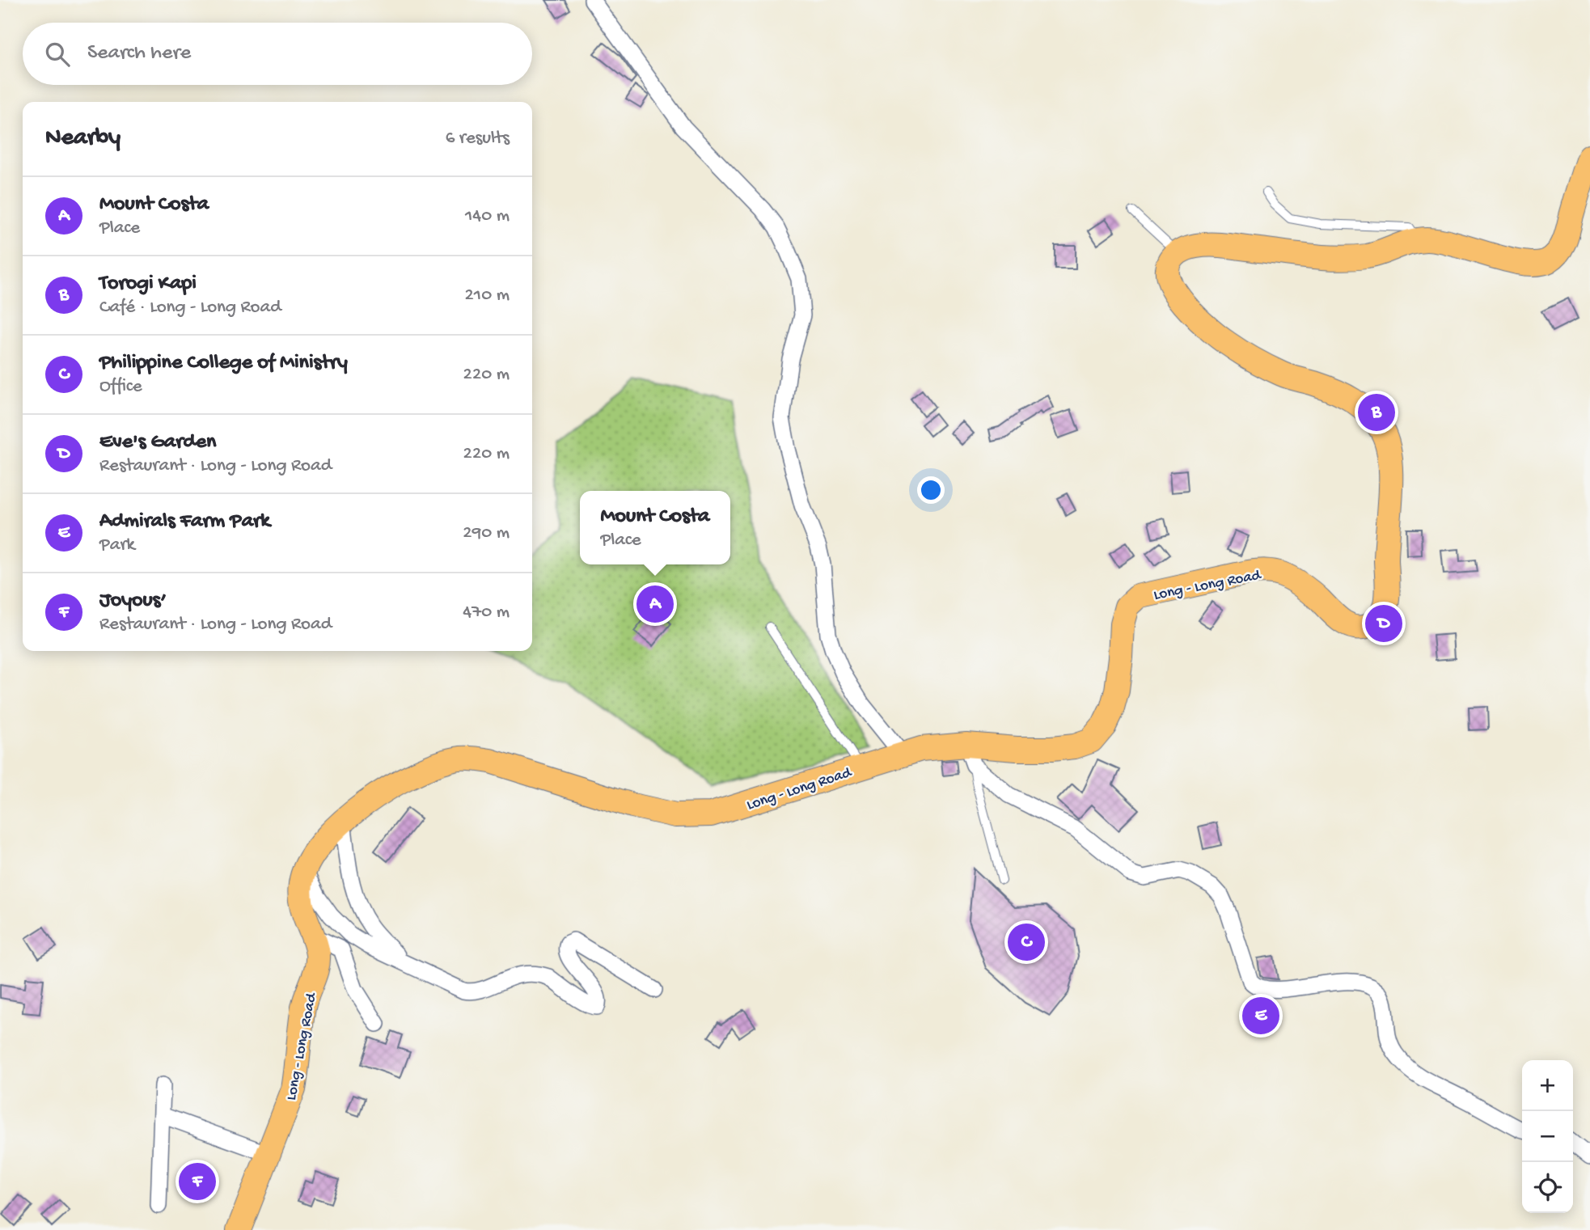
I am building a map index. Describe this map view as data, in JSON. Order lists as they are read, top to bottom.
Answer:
{
  "streets": {
    "main road": ["Long - Long Road"]
  },
  "page": {
    "search": "Search here",
    "heading": ["Nearby", "6 results"],
    "list": [
      {
        "mark": "A",
        "name": "Mount Costa",
        "note": "Place",
        "value": "140 m"
      },
      {
        "mark": "B",
        "name": "Torogi Kapi",
        "note": "Café · Long - Long Road",
        "value": "210 m"
      },
      {
        "mark": "C",
        "name": "Philippine College of Ministry",
        "note": "Office",
        "value": "220 m"
      },
      {
        "mark": "D",
        "name": "Eve's Garden",
        "note": "Restaurant · Long - Long Road",
        "value": "220 m"
      },
      {
        "mark": "E",
        "name": "Admirals Farm Park",
        "note": "Park",
        "value": "290 m"
      },
      {
        "mark": "F",
        "name": "Joyous’",
        "note": "Restaurant · Long - Long Road",
        "value": "470 m"
      }
    ],
    "pins": [
      "B",
      "A",
      "D",
      "C",
      "E",
      "F"
    ],
    "popup": ["Mount Costa", "Place"],
    "map_buttons": ["+", "−"]
  }
}
